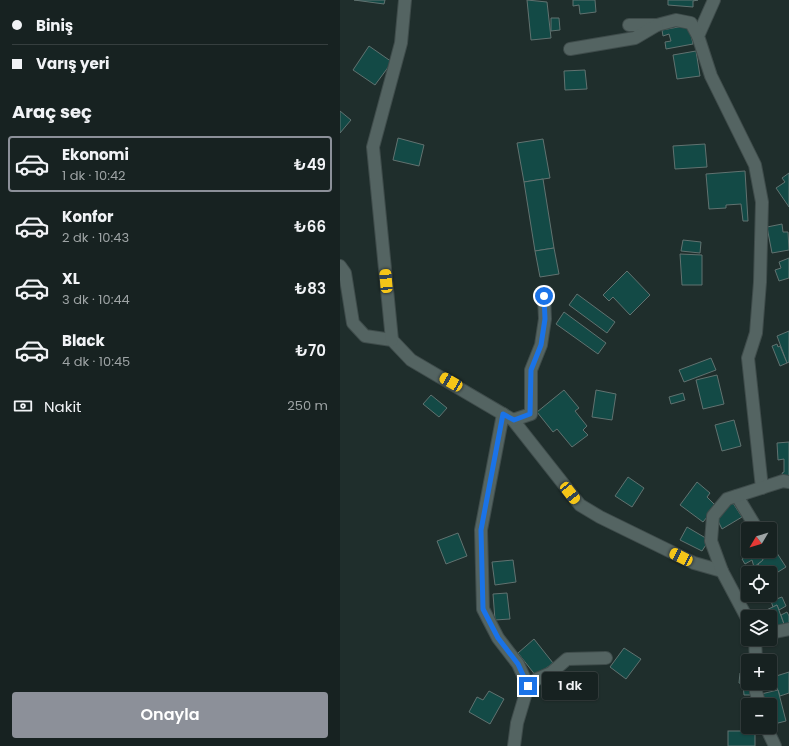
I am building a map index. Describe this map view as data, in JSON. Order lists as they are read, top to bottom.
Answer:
{
  "north": "bottom left",
  "page": {
    "banner": ["Biniş", "Varış yeri"],
    "heading": "Araç seç",
    "list": [
      {
        "name": "Ekonomi",
        "note": "1 dk · 10:42",
        "value": "₺49"
      },
      {
        "name": "Konfor",
        "note": "2 dk · 10:43",
        "value": "₺66"
      },
      {
        "name": "XL",
        "note": "3 dk · 10:44",
        "value": "₺83"
      },
      {
        "name": "Black",
        "note": "4 dk · 10:45",
        "value": "₺70"
      }
    ],
    "pay": ["Nakit", "250 m"],
    "map_buttons": ["+", "−"],
    "bubble": "1 dk",
    "buttons": "Onayla"
  }
}
